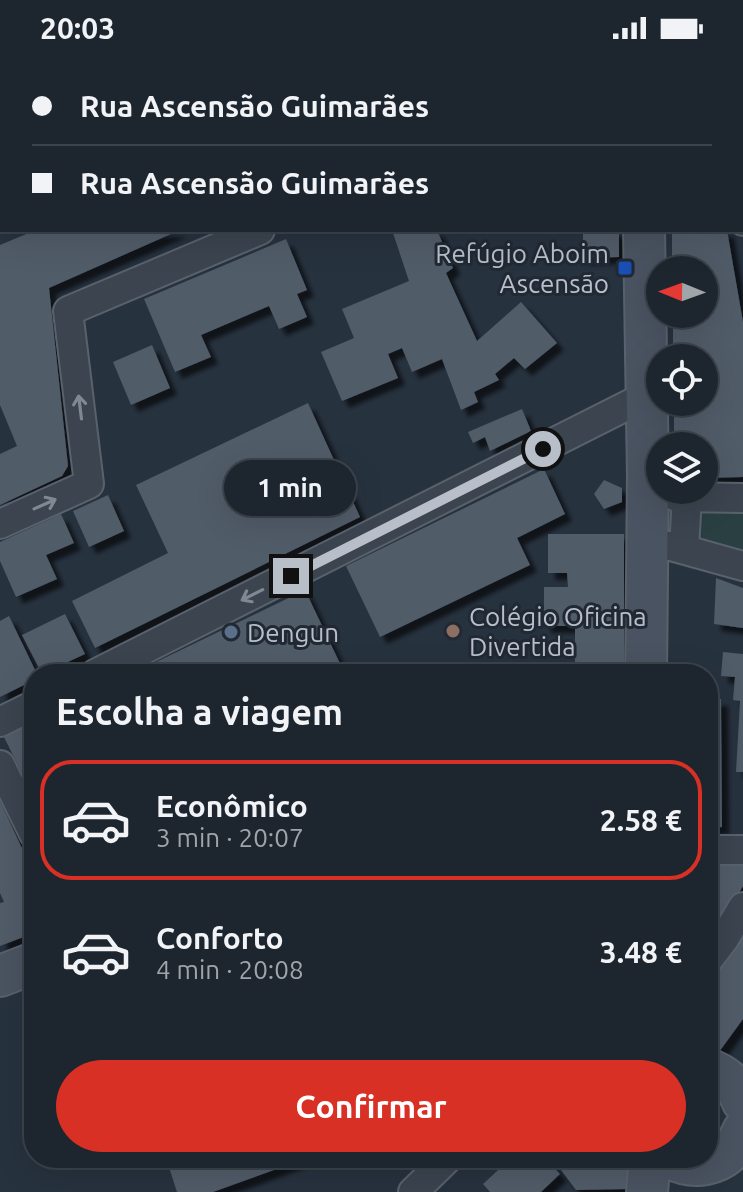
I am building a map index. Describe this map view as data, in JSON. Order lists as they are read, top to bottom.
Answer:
{
  "places": {
    "transit": ["Refúgio Aboim Ascensão"],
    "other": ["Colégio Oficina Divertida", "Dengun"]
  },
  "north": "left",
  "page": {
    "status": "20:03",
    "banner": ["Rua Ascensão Guimarães", "Rua Ascensão Guimarães"],
    "bubble": "1 min",
    "heading": "Escolha a viagem",
    "list": [
      {
        "name": "Econômico",
        "note": "3 min · 20:07",
        "value": "2.58 €"
      },
      {
        "name": "Conforto",
        "note": "4 min · 20:08",
        "value": "3.48 €"
      }
    ],
    "buttons": "Confirmar"
  }
}
